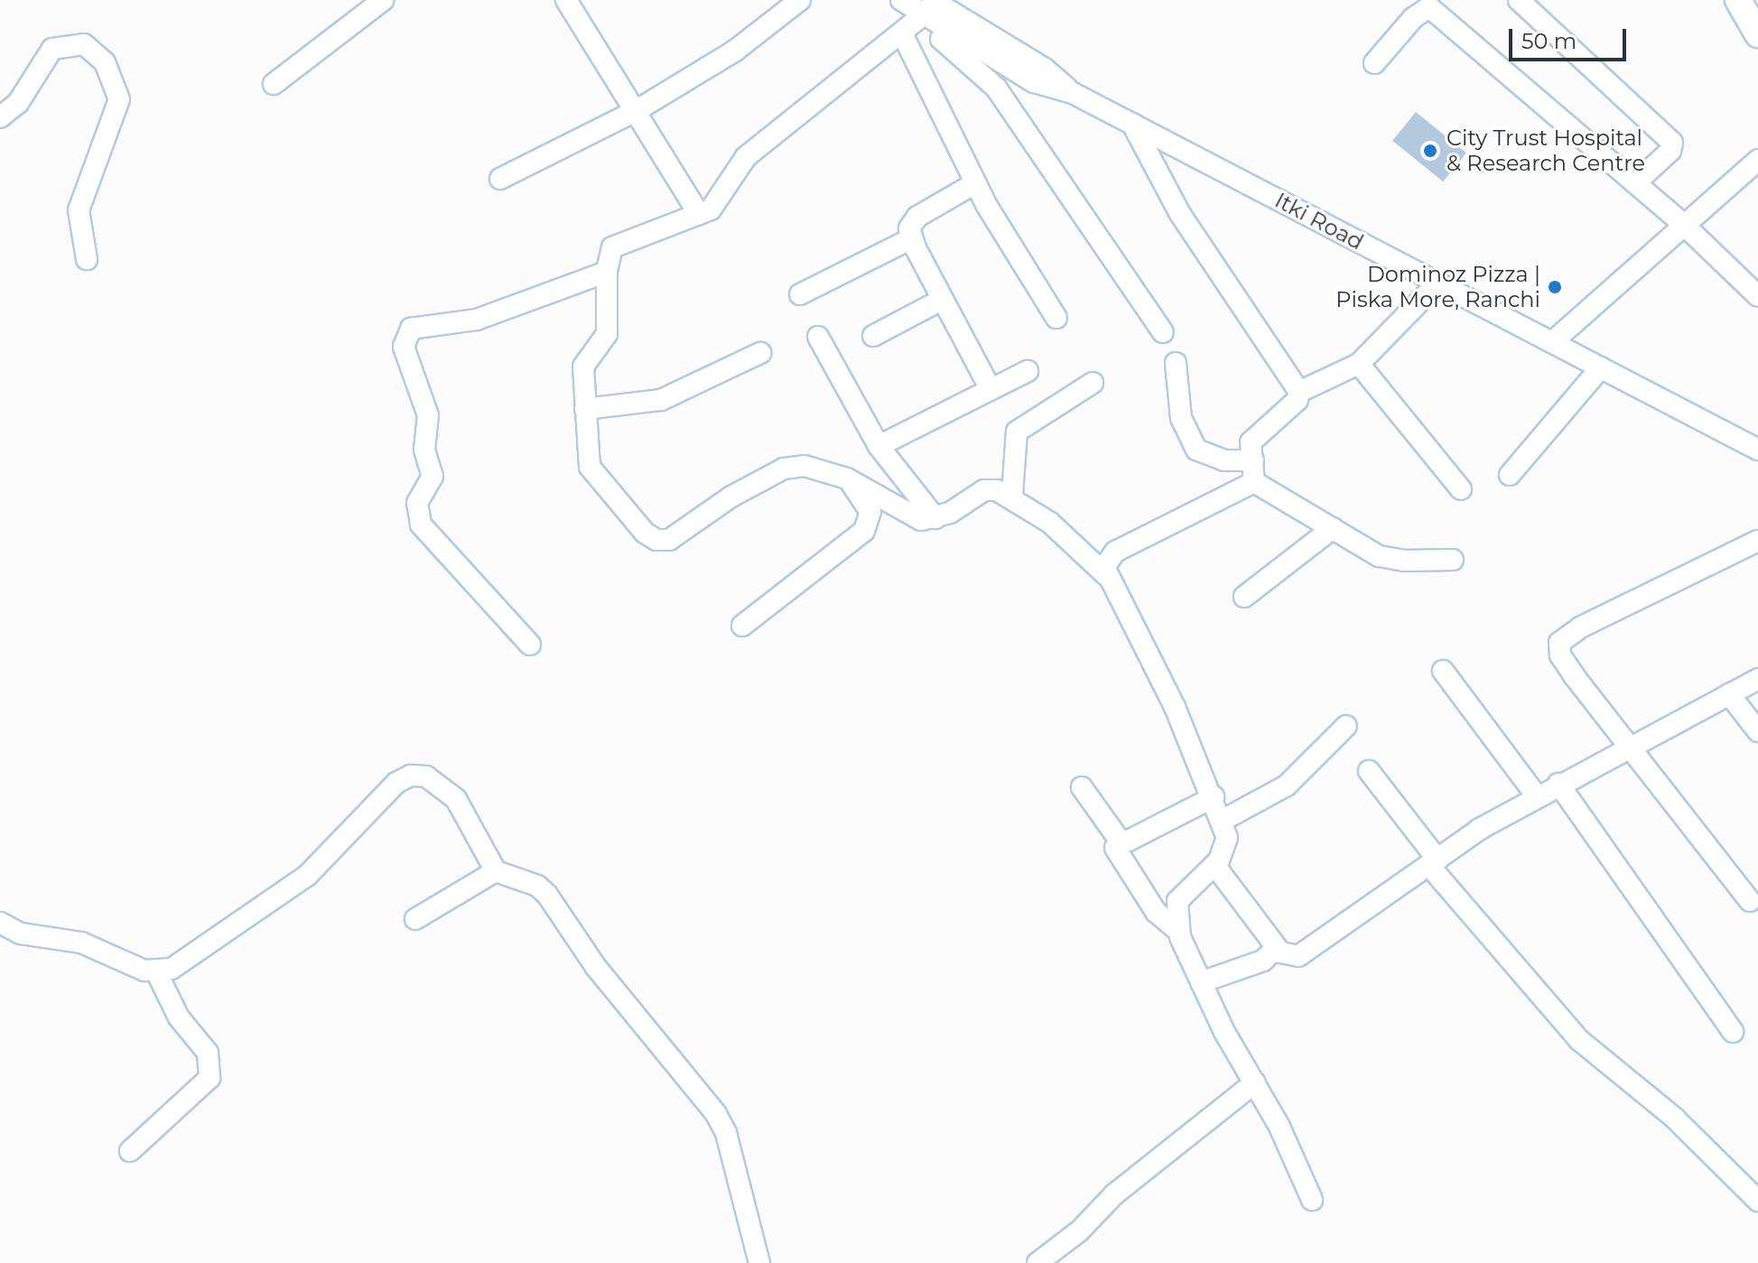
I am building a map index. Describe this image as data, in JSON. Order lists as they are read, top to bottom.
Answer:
{
  "streets": {
    "street": ["Itki Road"]
  },
  "places": ["City Trust Hospital & Research Centre", "Dominoz Pizza | Piska More, Ranchi"],
  "scale_bar": "50 m"
}
